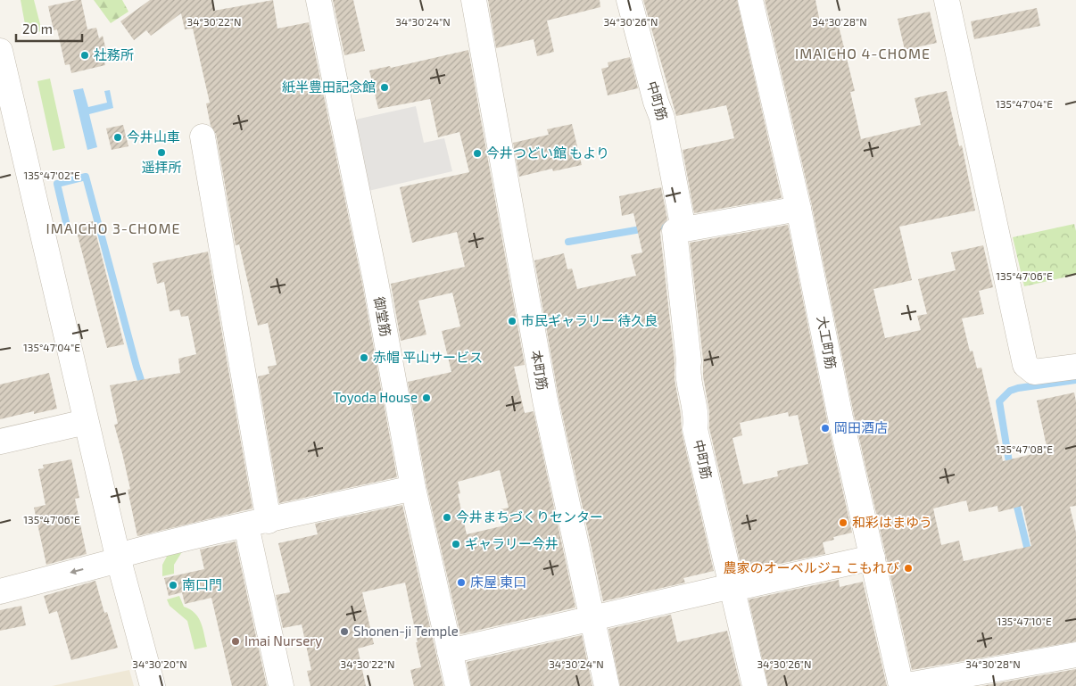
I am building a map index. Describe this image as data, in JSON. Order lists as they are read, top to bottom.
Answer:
{
  "streets": {
    "street": [
      "中町筋",
      "御堂筋",
      "大工町筋",
      "本町筋"
    ]
  },
  "districts": ["IMAICHO 4-CHOME", "IMAICHO 3-CHOME"],
  "places": [
    "社務所",
    "紙半豊田記念館",
    "今井山車",
    "遥拝所",
    "今井つどい館 もより",
    "市民ギャラリー 待久良",
    "赤帽 平山サービス",
    "Toyoda House",
    "岡田酒店",
    "今井まちづくりセンター",
    "和彩はまゆう",
    "ギャラリー今井",
    "農家のオーベルジュ こもれび",
    "床屋 東口",
    "南口門",
    "Shonen-ji Temple",
    "Imai Nursery"
  ],
  "scale_bar": "20 m",
  "coordinates": [
    "34°30'22\"N",
    "34°30'24\"N",
    "34°30'26\"N",
    "34°30'28\"N",
    "135°47'04\"E",
    "135°47'02\"E",
    "135°47'06\"E",
    "135°47'08\"E",
    "135°47'10\"E",
    "34°30'20\"N"
  ]
}
